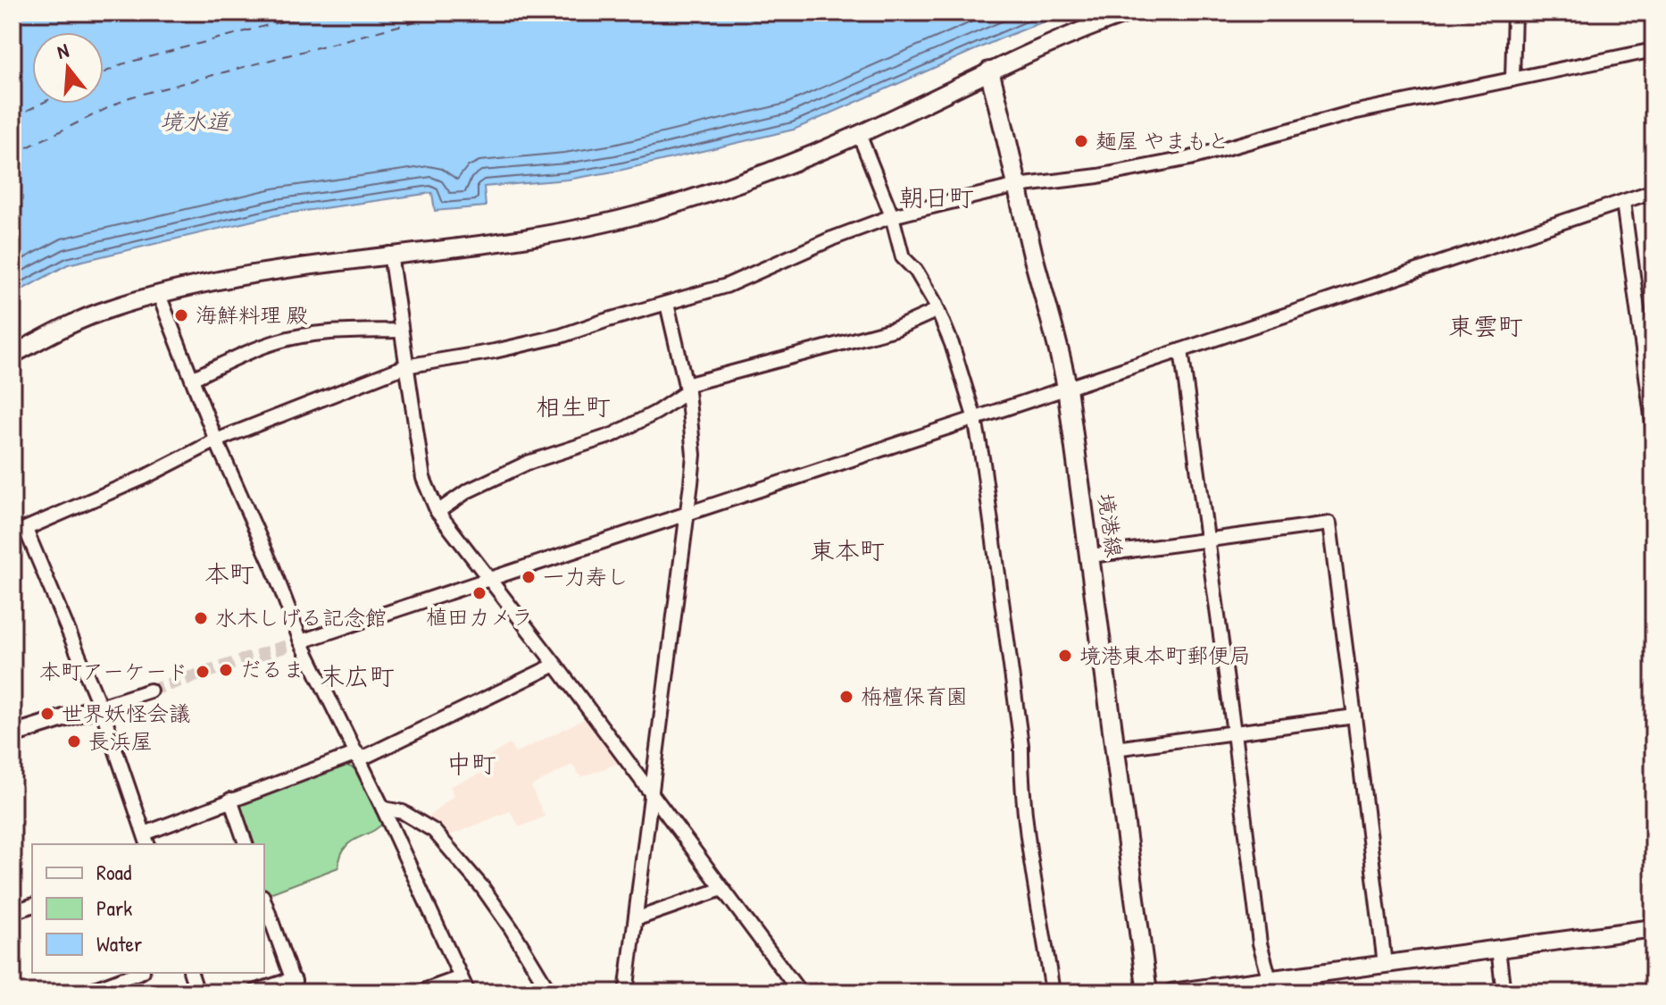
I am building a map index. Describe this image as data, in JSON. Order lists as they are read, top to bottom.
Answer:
{
  "streets": {
    "main road": ["境港線"]
  },
  "districts": [
    "朝日町",
    "東雲町",
    "相生町",
    "東本町",
    "本町",
    "末広町",
    "中町"
  ],
  "water": ["境水道"],
  "places": [
    "麺屋 やまもと",
    "海鮮料理 殿",
    "一力寿し",
    "植田カメラ",
    "水木しげる記念館",
    "境港東本町郵便局",
    "だるま",
    "本町アーケード",
    "栴檀保育園",
    "世界妖怪会議",
    "長浜屋"
  ],
  "legend": ["Road", "Park", "Water"],
  "north": "top"
}
